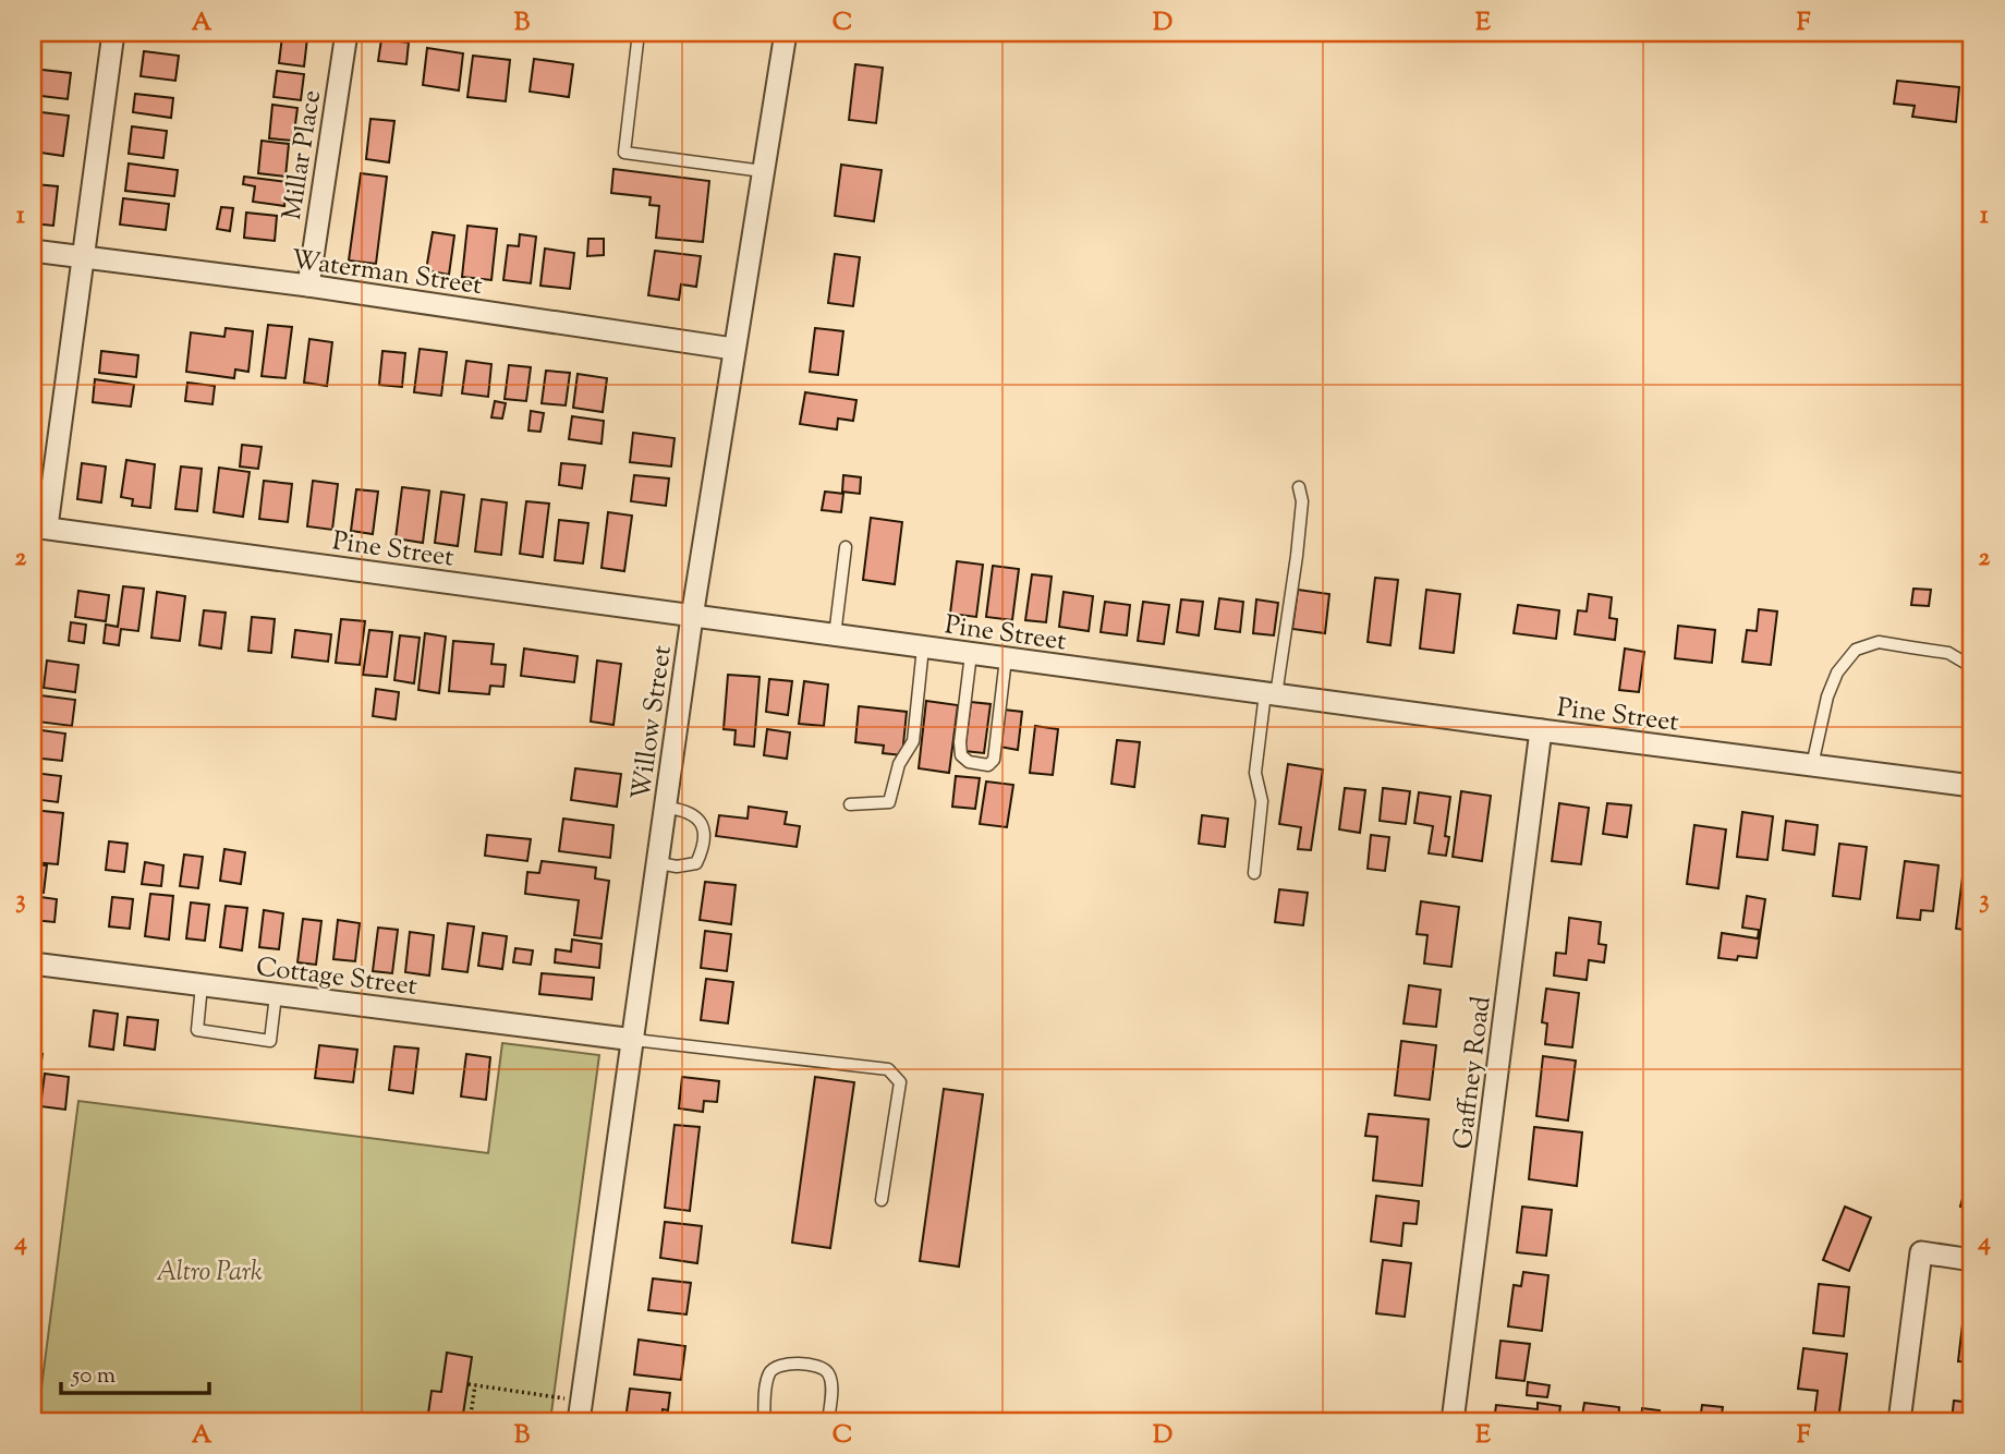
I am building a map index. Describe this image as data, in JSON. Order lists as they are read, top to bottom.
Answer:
{
  "streets": {
    "street": [
      "Millar Place",
      "Waterman Street",
      "Pine Street",
      "Willow Street",
      "Cottage Street",
      "Gaffney Road"
    ]
  },
  "crossings": [
    ["Millar Place", "Waterman Street"],
    ["Waterman Street", "Willow Street"],
    ["Pine Street", "Willow Street"],
    ["Pine Street", "Gaffney Road"],
    ["Willow Street", "Cottage Street"]
  ],
  "parks": ["Altro Park"],
  "scale_bar": "50 m",
  "grid": {
    "columns": [
      "A",
      "B",
      "C",
      "D",
      "E",
      "F"
    ],
    "rows": [
      "1",
      "2",
      "3",
      "4"
    ]
  }
}
